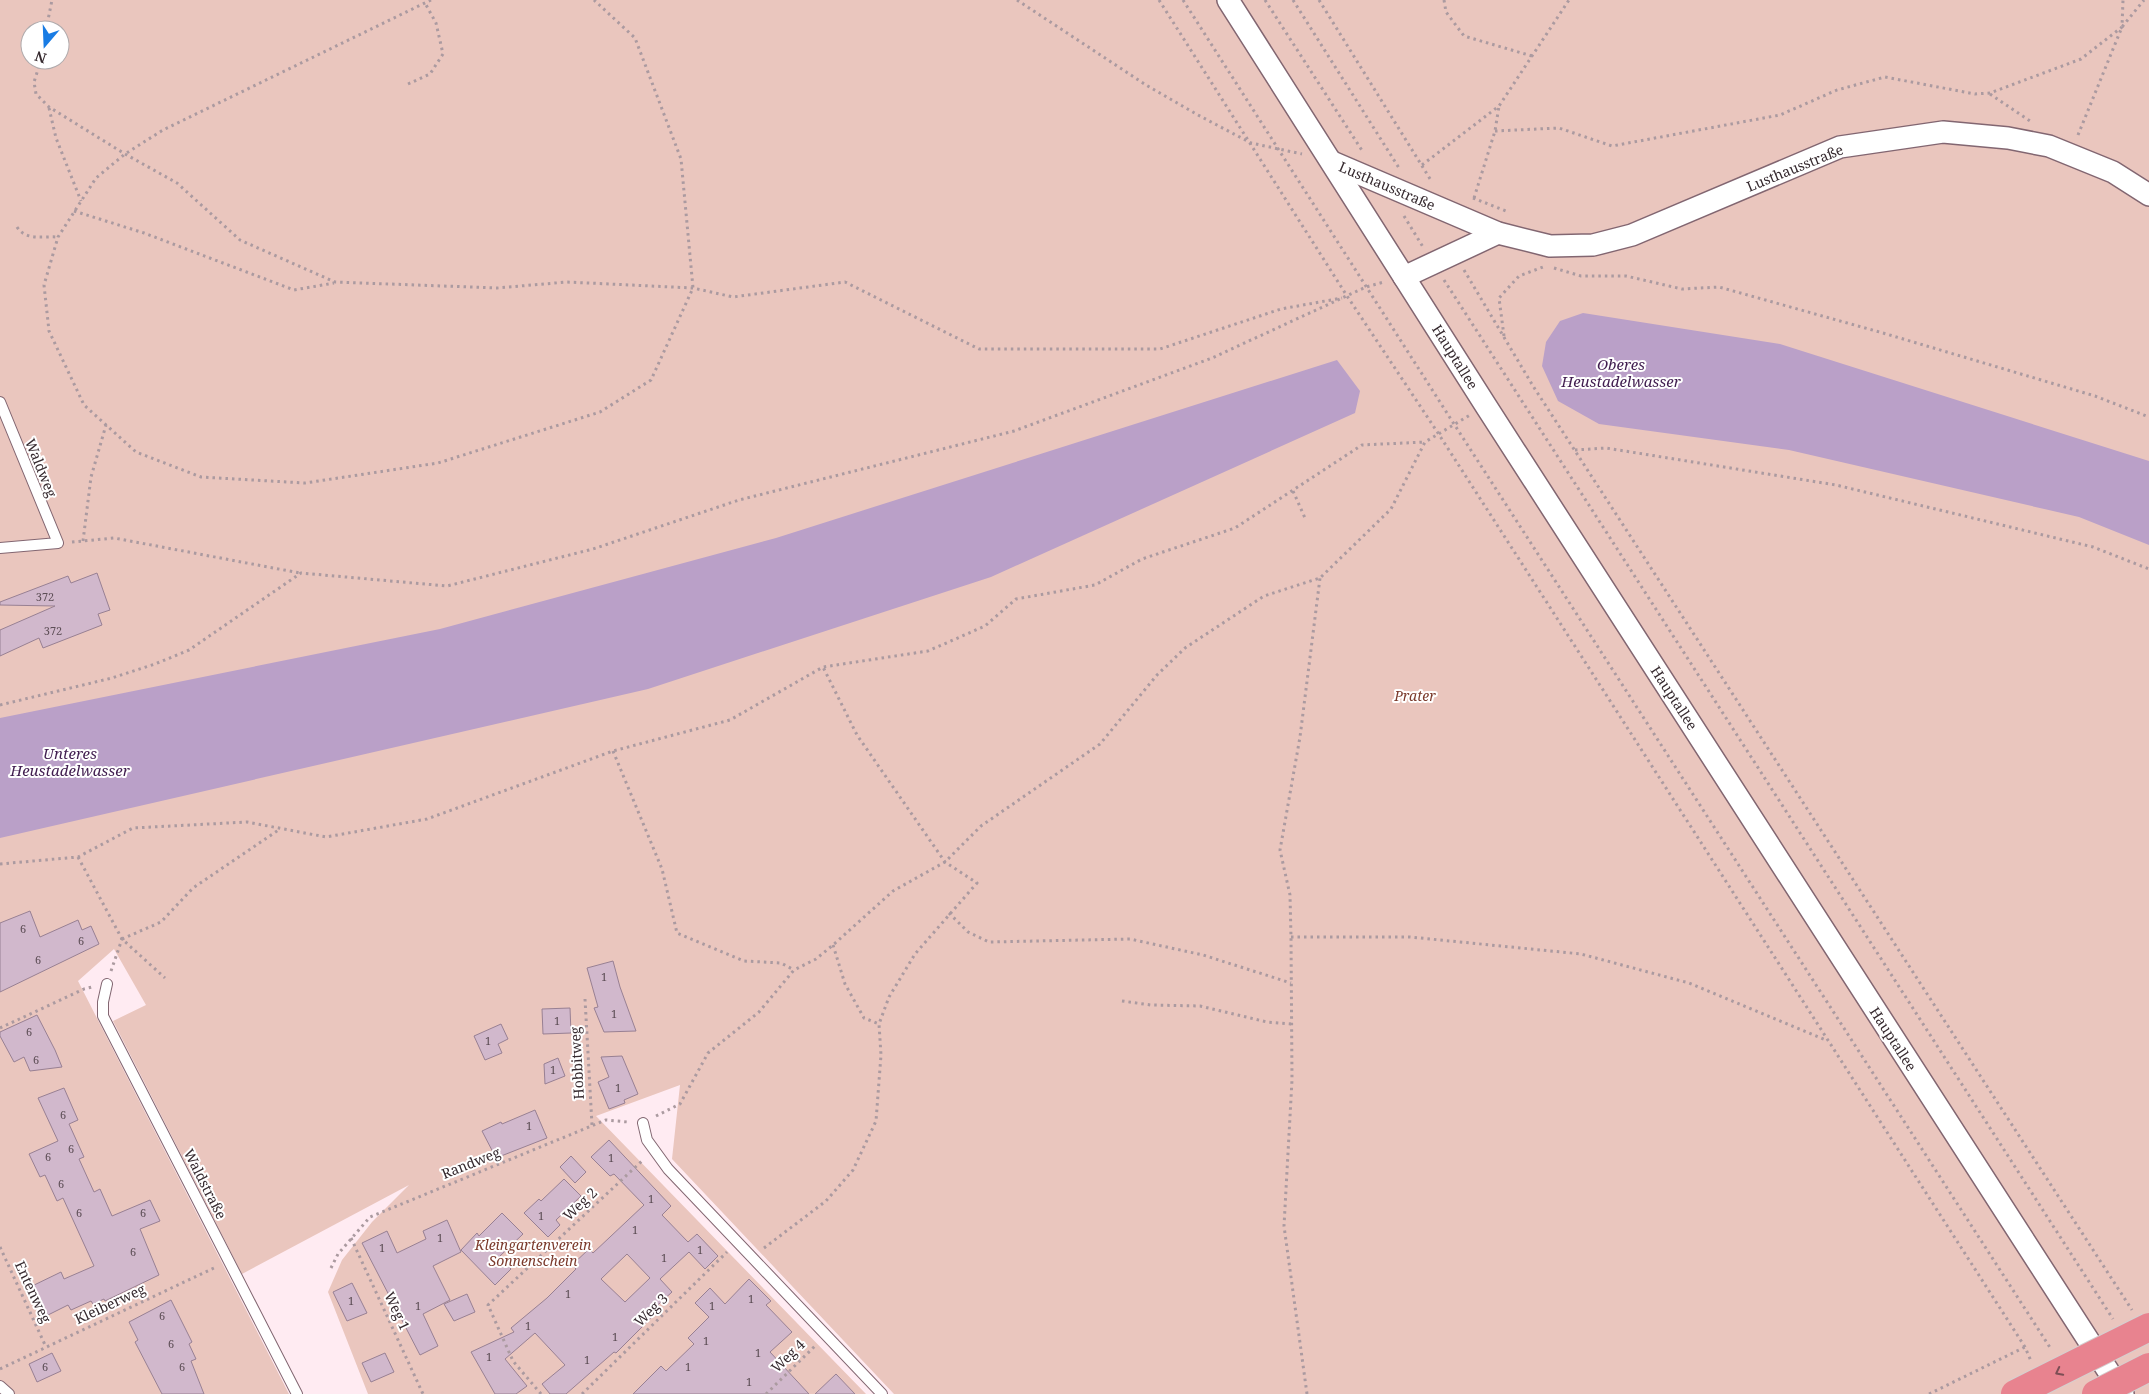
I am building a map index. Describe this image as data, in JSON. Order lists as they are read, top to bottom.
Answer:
{
  "streets": {
    "street": ["Lusthausstraße", "Hauptallee"],
    "lane": ["Waldweg", "Waldstraße"],
    "path": [
      "Hobbitweg",
      "Randweg",
      "Weg 2",
      "Entenweg",
      "Kleiberweg",
      "Weg 3",
      "Weg 1",
      "Weg 4"
    ]
  },
  "crossings": [
    ["Lusthausstraße", "Hauptallee"],
    ["Hobbitweg", "Randweg"],
    ["Randweg", "Weg 1"],
    ["Waldstraße", "Kleiberweg"],
    ["Entenweg", "Kleiberweg"]
  ],
  "water": ["Oberes Heustadelwasser", "Unteres Heustadelwasser"],
  "parks": ["Prater", "Kleingartenverein Sonnenschein"],
  "house_numbers": [
    "372",
    "372",
    "6",
    "6",
    "6",
    "1",
    "1",
    "1",
    "6",
    "1",
    "6",
    "1",
    "1",
    "6",
    "1",
    "6",
    "6",
    "1",
    "6",
    "1",
    "6",
    "6",
    "1",
    "1",
    "1",
    "1",
    "1",
    "6",
    "1",
    "1",
    "1",
    "1",
    "1",
    "1",
    "6",
    "1",
    "1",
    "1",
    "6",
    "1",
    "1",
    "1",
    "6",
    "6",
    "1",
    "1"
  ],
  "north": "bottom"
}
